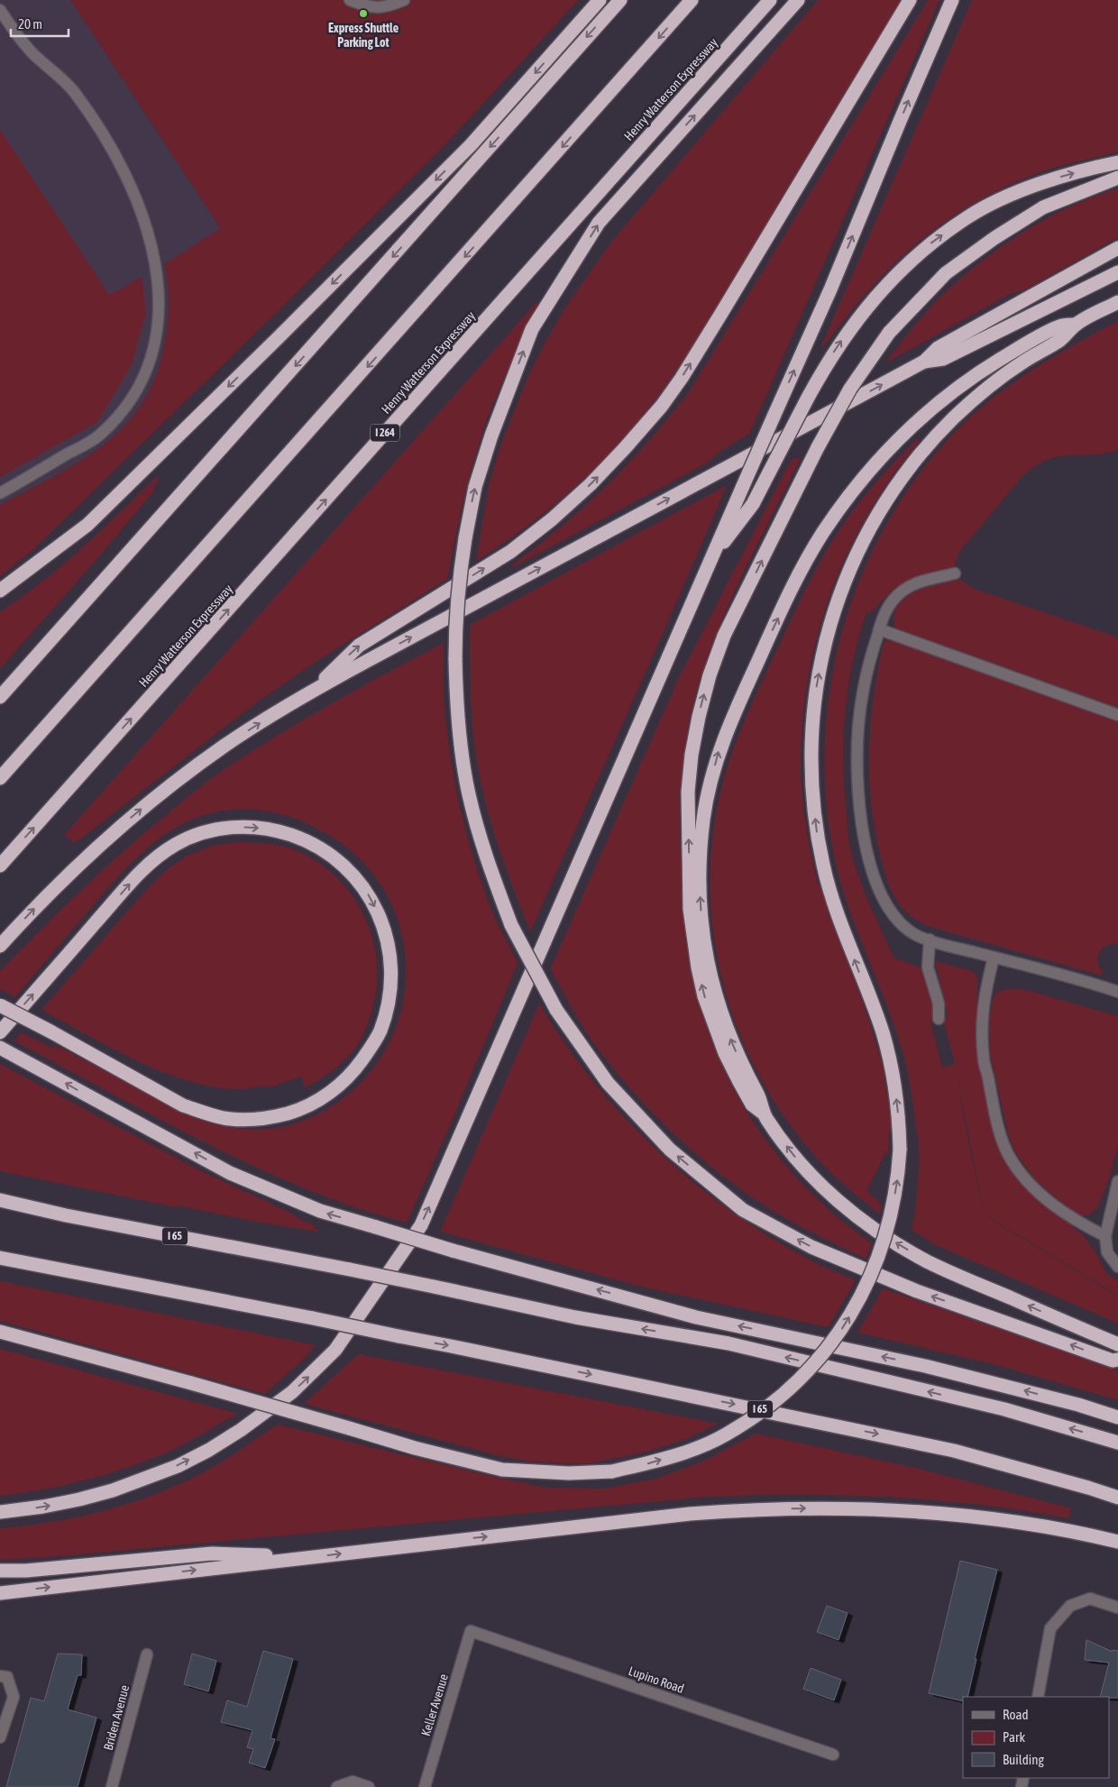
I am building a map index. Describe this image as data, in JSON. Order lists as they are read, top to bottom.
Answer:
{
  "streets": {
    "highway": ["Henry Watterson Expressway", "I 264", "I 65"],
    "street": ["Lupino Road", "Keller Avenue", "Briden Avenue"]
  },
  "crossings": [
    ["Lupino Road", "Keller Avenue"]
  ],
  "places": ["Express Shuttle Parking Lot"],
  "legend": ["Road", "Park", "Building"],
  "scale_bar": "20 m"
}
